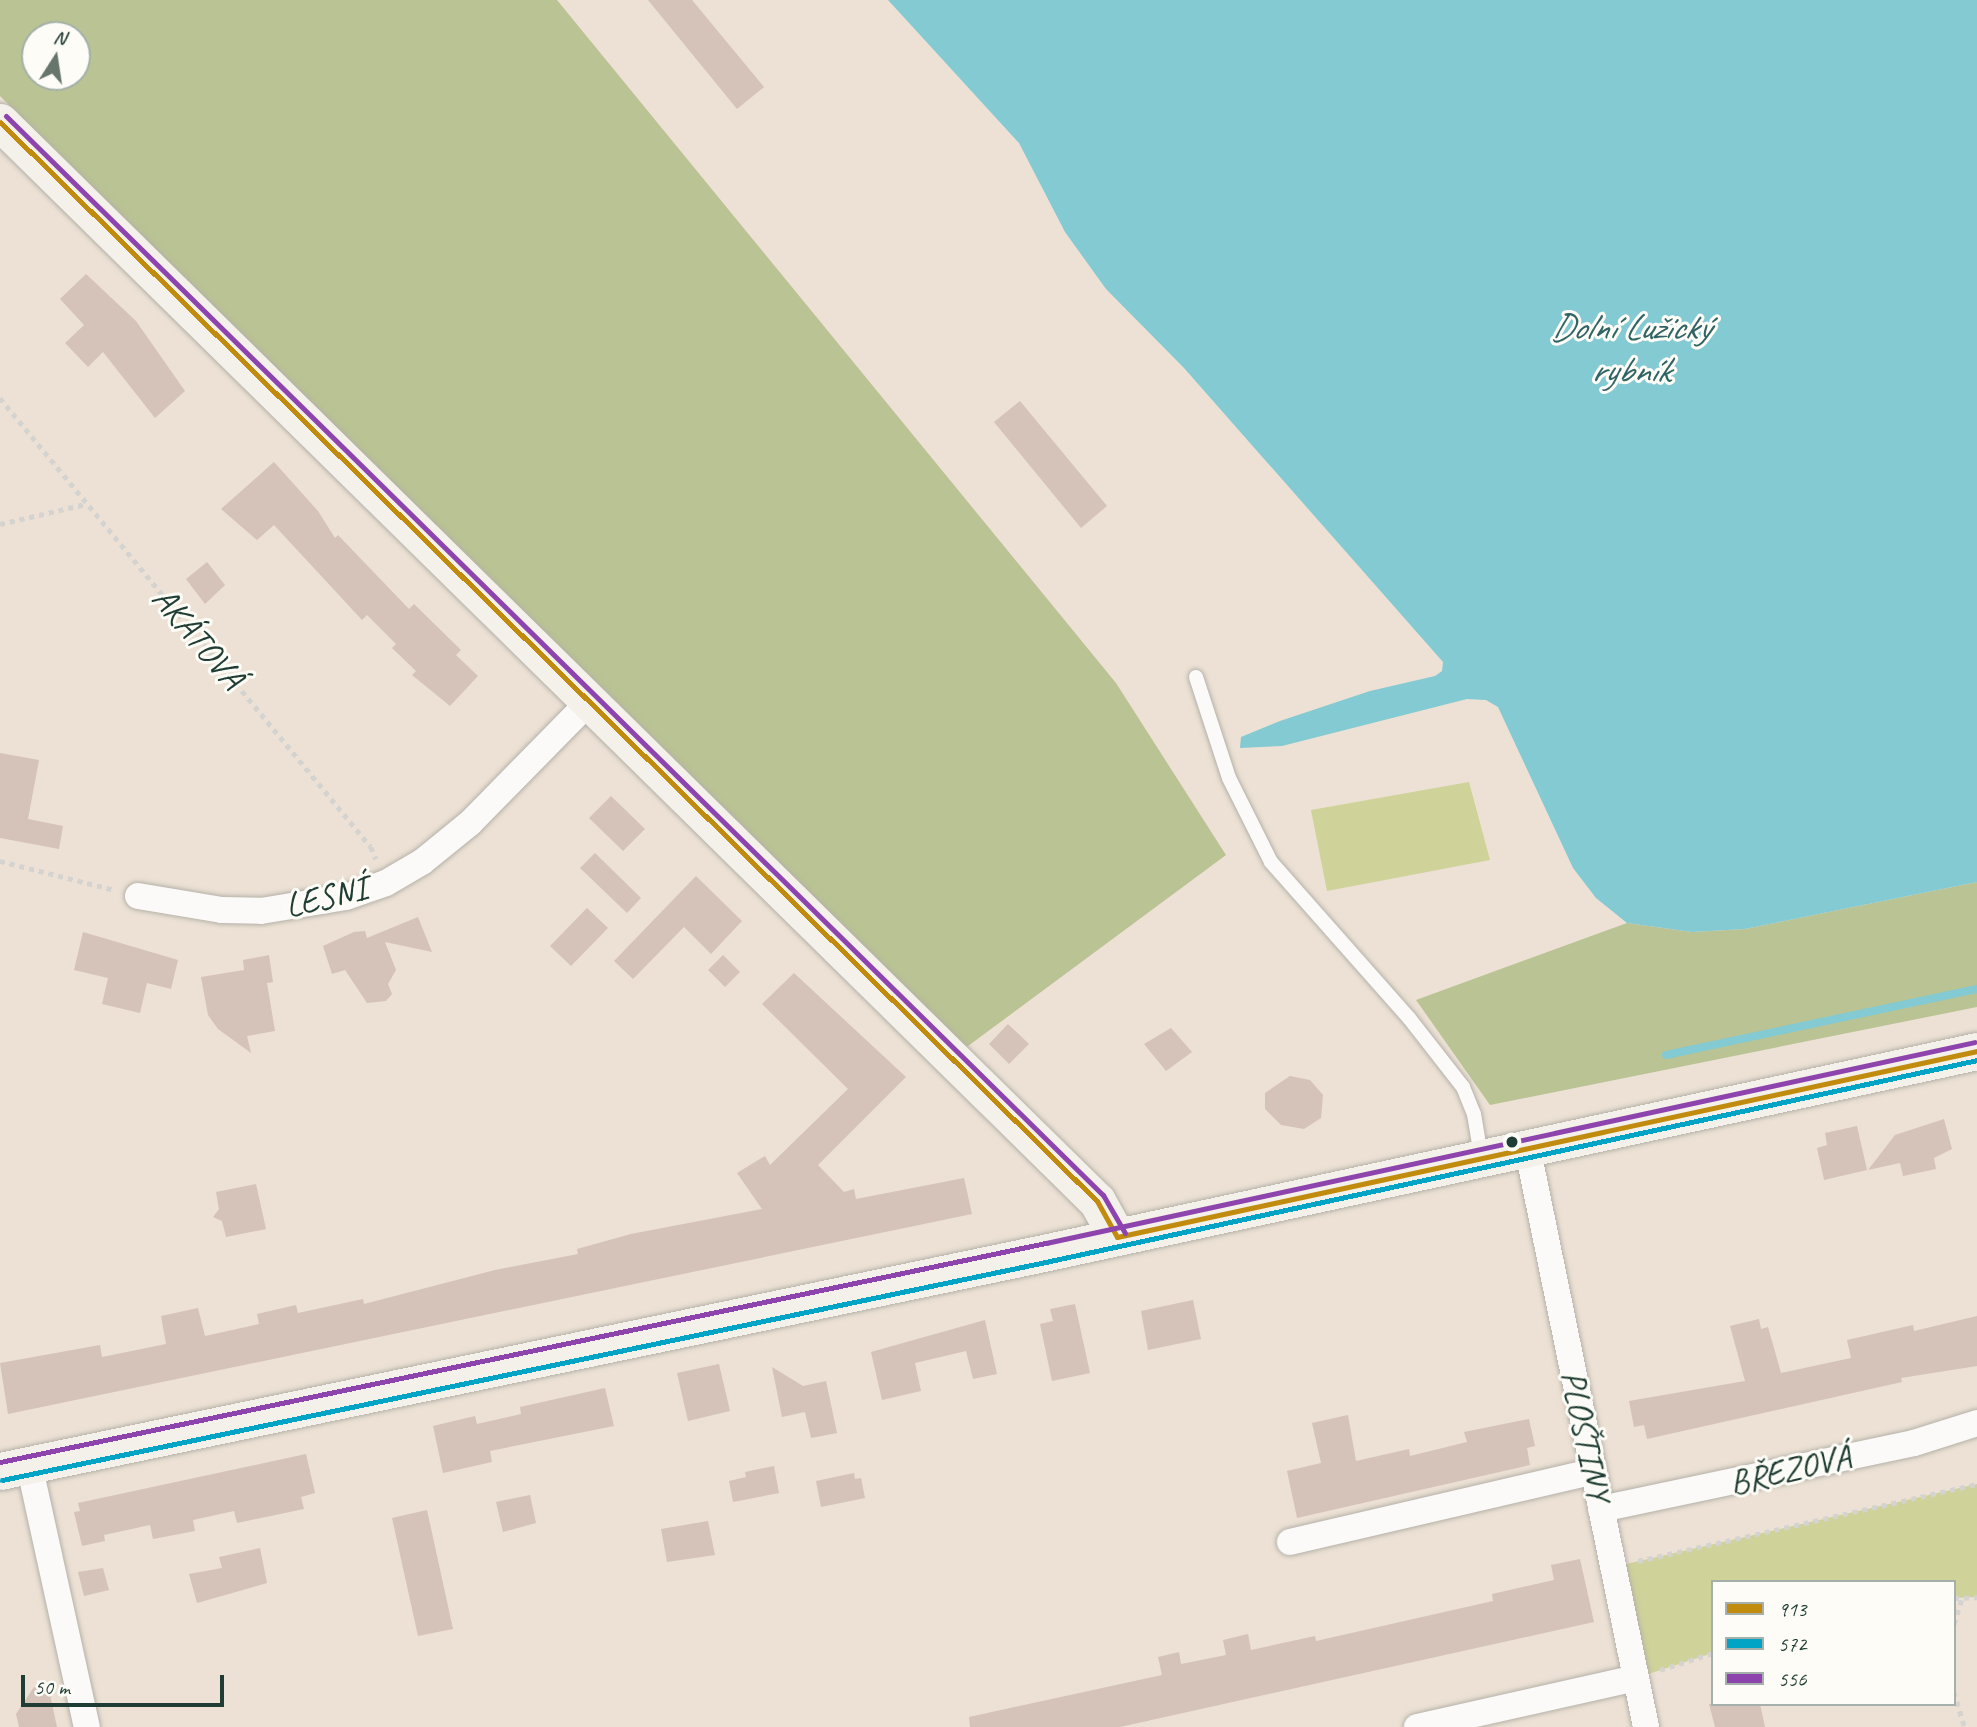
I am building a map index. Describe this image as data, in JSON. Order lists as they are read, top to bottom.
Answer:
{
  "streets": {
    "street": ["LESNÍ", "PLOŠTINY", "BŘEZOVÁ"],
    "path": ["AKÁTOVÁ"]
  },
  "crossings": [
    ["AKÁTOVÁ", "LESNÍ"],
    ["PLOŠTINY", "BŘEZOVÁ"]
  ],
  "water": ["Dolní Lužický rybník"],
  "lines": ["transit line 556", "transit line 913", "transit line 572"],
  "legend": ["913", "572", "556"],
  "scale_bar": "50 m",
  "north": "top"
}
